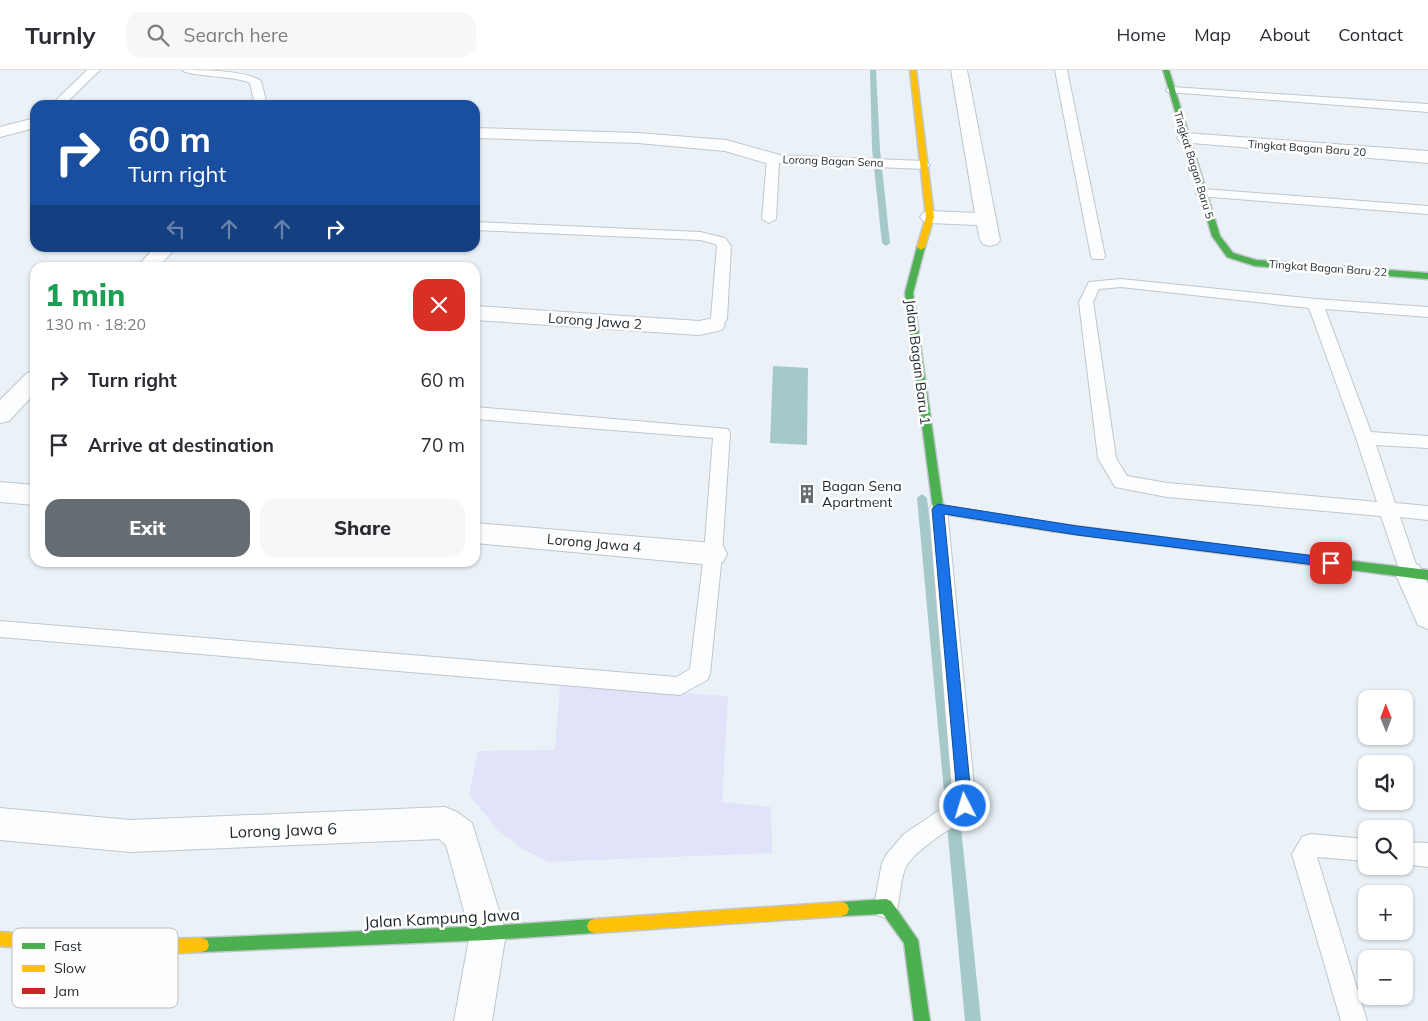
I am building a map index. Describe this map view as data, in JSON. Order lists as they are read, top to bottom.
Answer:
{
  "streets": {
    "street": [
      "Tingkat Bagan Baru 20",
      "Tingkat Bagan Baru 5",
      "Tingkat Bagan Baru 22",
      "Lorong Jawa 2",
      "Jalan Bagan Baru 1",
      "Lorong Jawa 4",
      "Lorong Jawa 6",
      "Jalan Kampung Jawa"
    ],
    "lane": ["Lorong Bagan Sena"]
  },
  "crossings": [
    ["Tingkat Bagan Baru 20", "Tingkat Bagan Baru 5"],
    ["Lorong Bagan Sena", "Jalan Bagan Baru 1"],
    ["Tingkat Bagan Baru 5", "Tingkat Bagan Baru 22"],
    ["Lorong Jawa 6", "Jalan Kampung Jawa"]
  ],
  "places": {
    "building": ["Bagan Sena Apartment"]
  },
  "legend": ["Fast", "Slow", "Jam"],
  "north": "top",
  "page": {
    "header": "Turnly",
    "search": "Search here",
    "nav": [
      "Home",
      "Map",
      "About",
      "Contact"
    ],
    "turn": ["60 m", "Turn right"],
    "heading": ["1 min", "130 m · 18:20"],
    "list": [
      {
        "name": "Turn right",
        "value": "60 m"
      },
      {
        "name": "Arrive at destination",
        "value": "70 m"
      }
    ],
    "buttons": ["Exit", "Share"],
    "map_buttons": ["+", "−"]
  }
}
